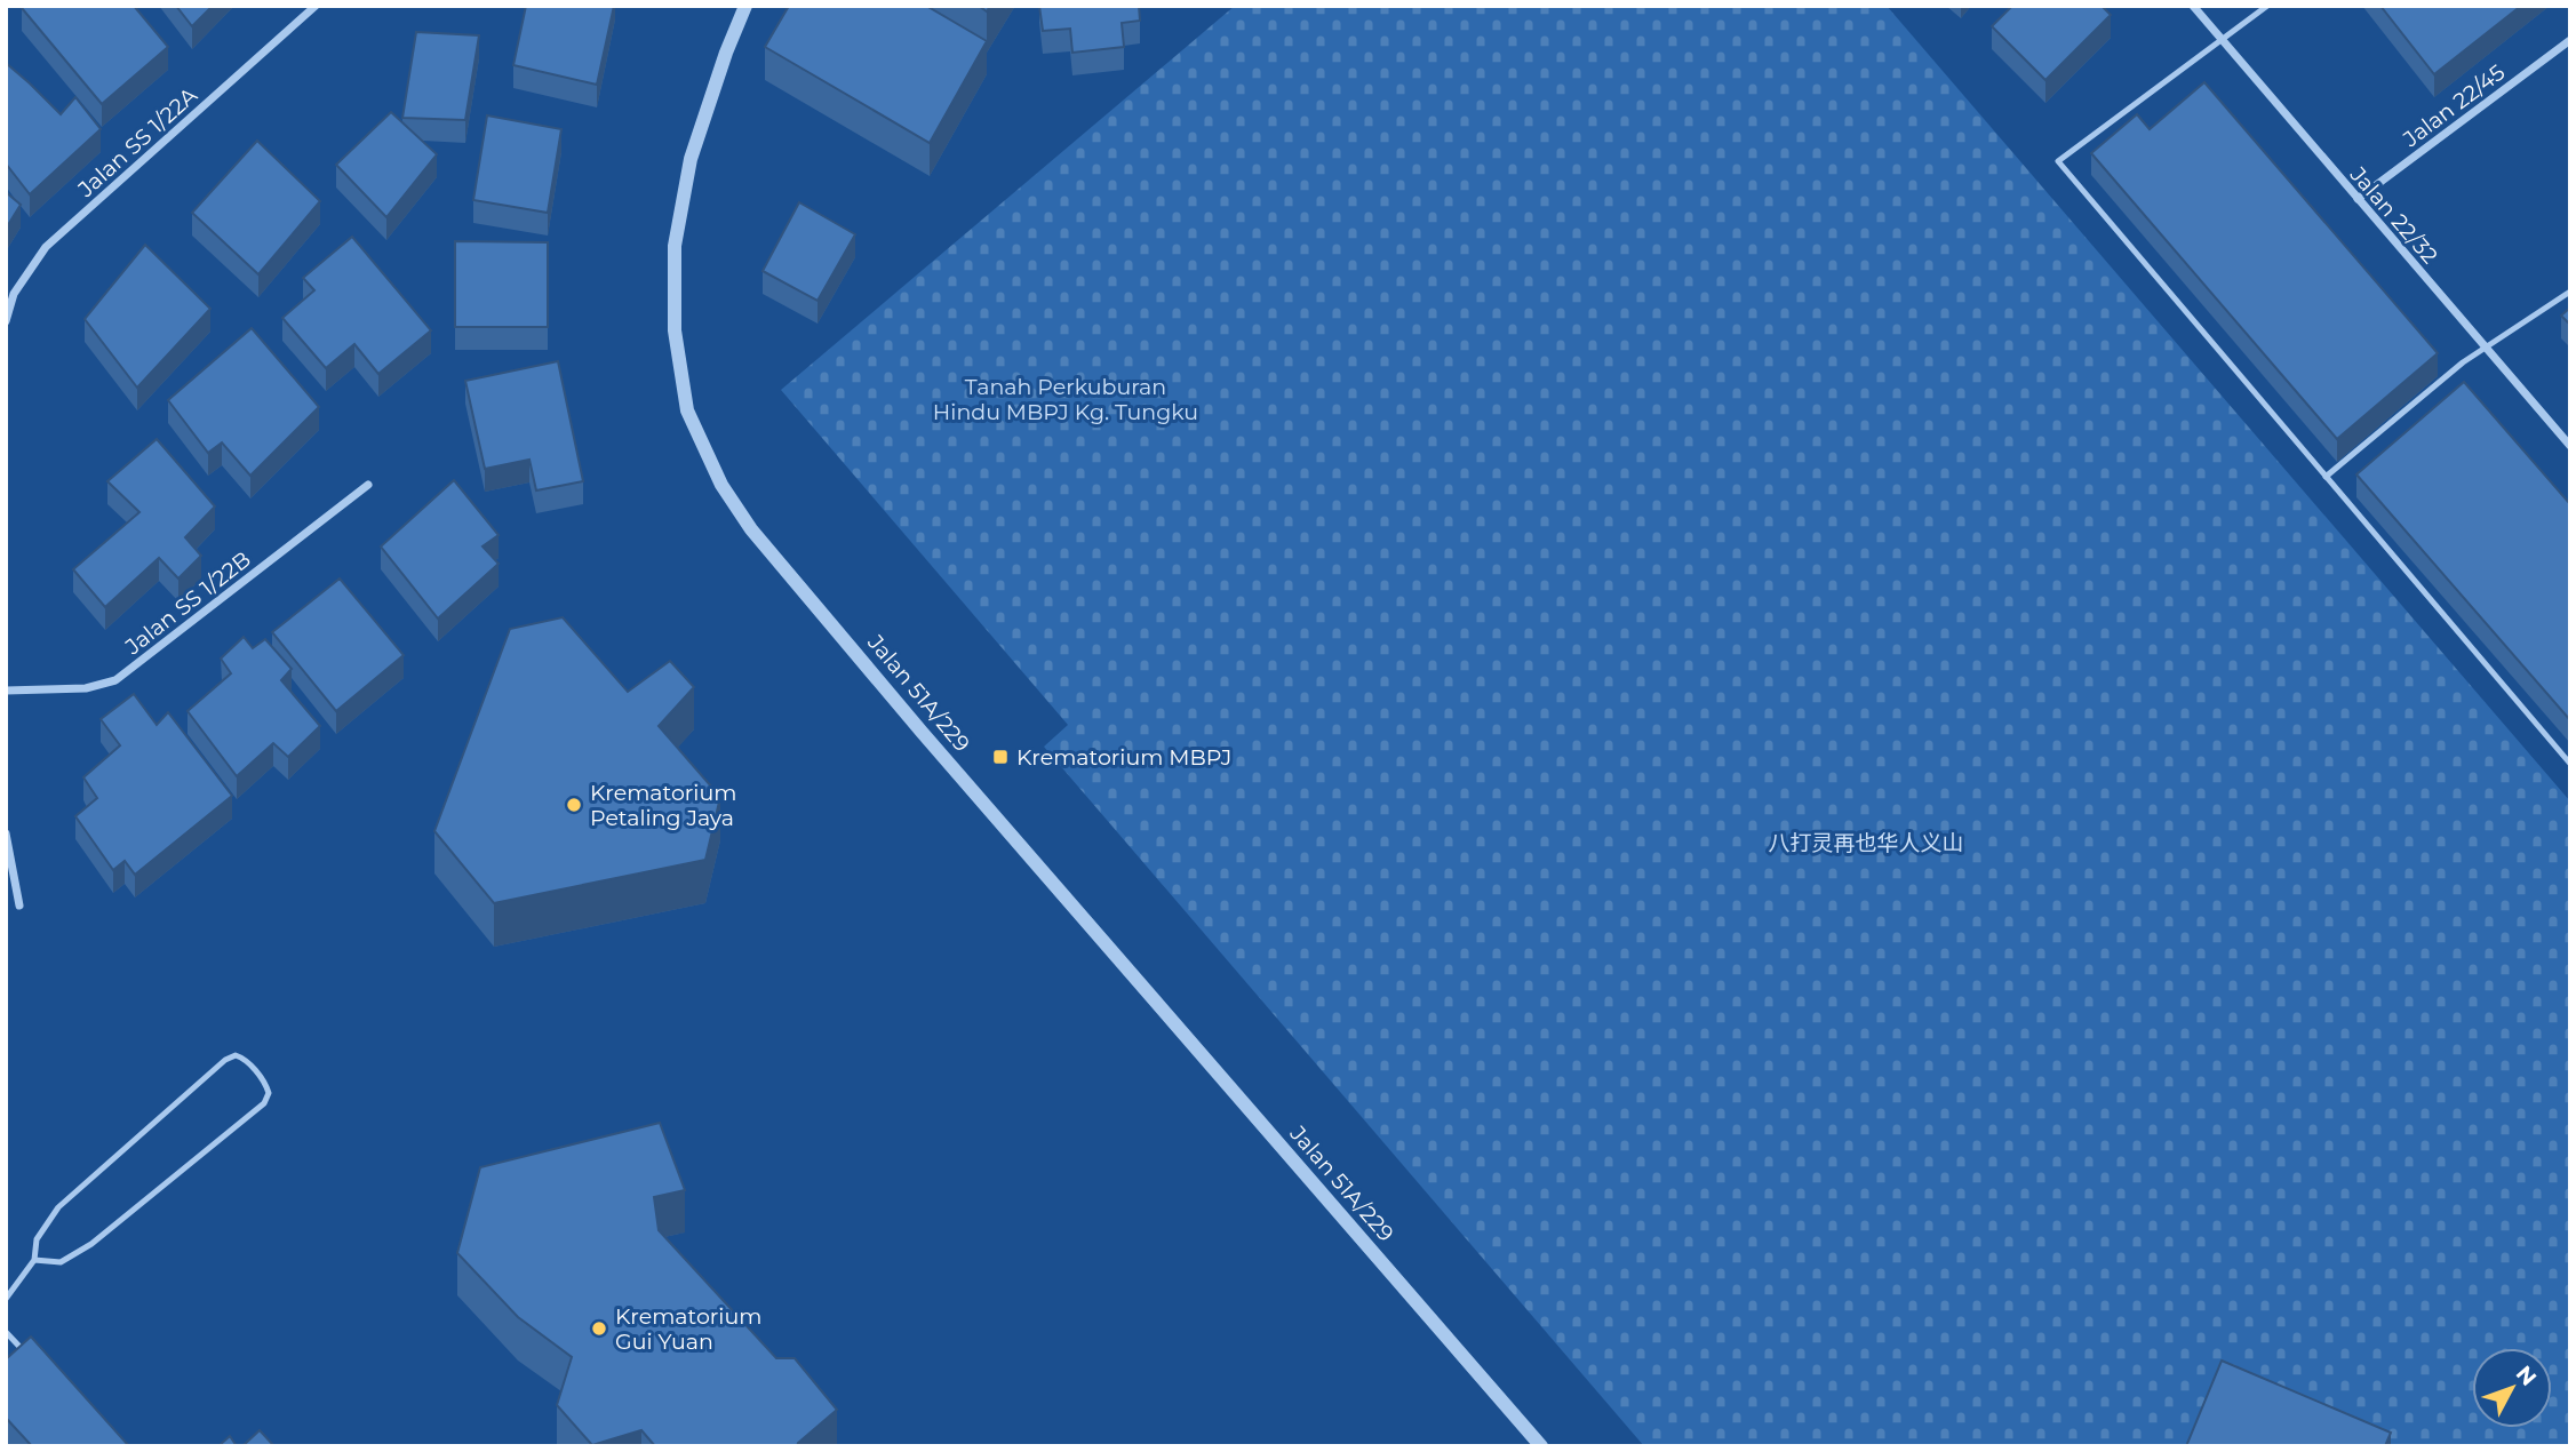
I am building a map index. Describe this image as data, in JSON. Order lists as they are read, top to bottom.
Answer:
{
  "streets": {
    "street": [
      "Jalan 22/45",
      "Jalan SS 1/22A",
      "Jalan 22/32",
      "Jalan SS 1/22B",
      "Jalan 51A/229"
    ]
  },
  "crossings": [
    ["Jalan 22/45", "Jalan 22/32"]
  ],
  "parks": ["Tanah Perkuburan Hindu MBPJ Kg. Tungku", "八打灵再也华人义山"],
  "places": {
    "transit": ["Krematorium MBPJ"],
    "other": ["Krematorium Petaling Jaya", "Krematorium Gui Yuan"]
  },
  "north": "top right"
}
